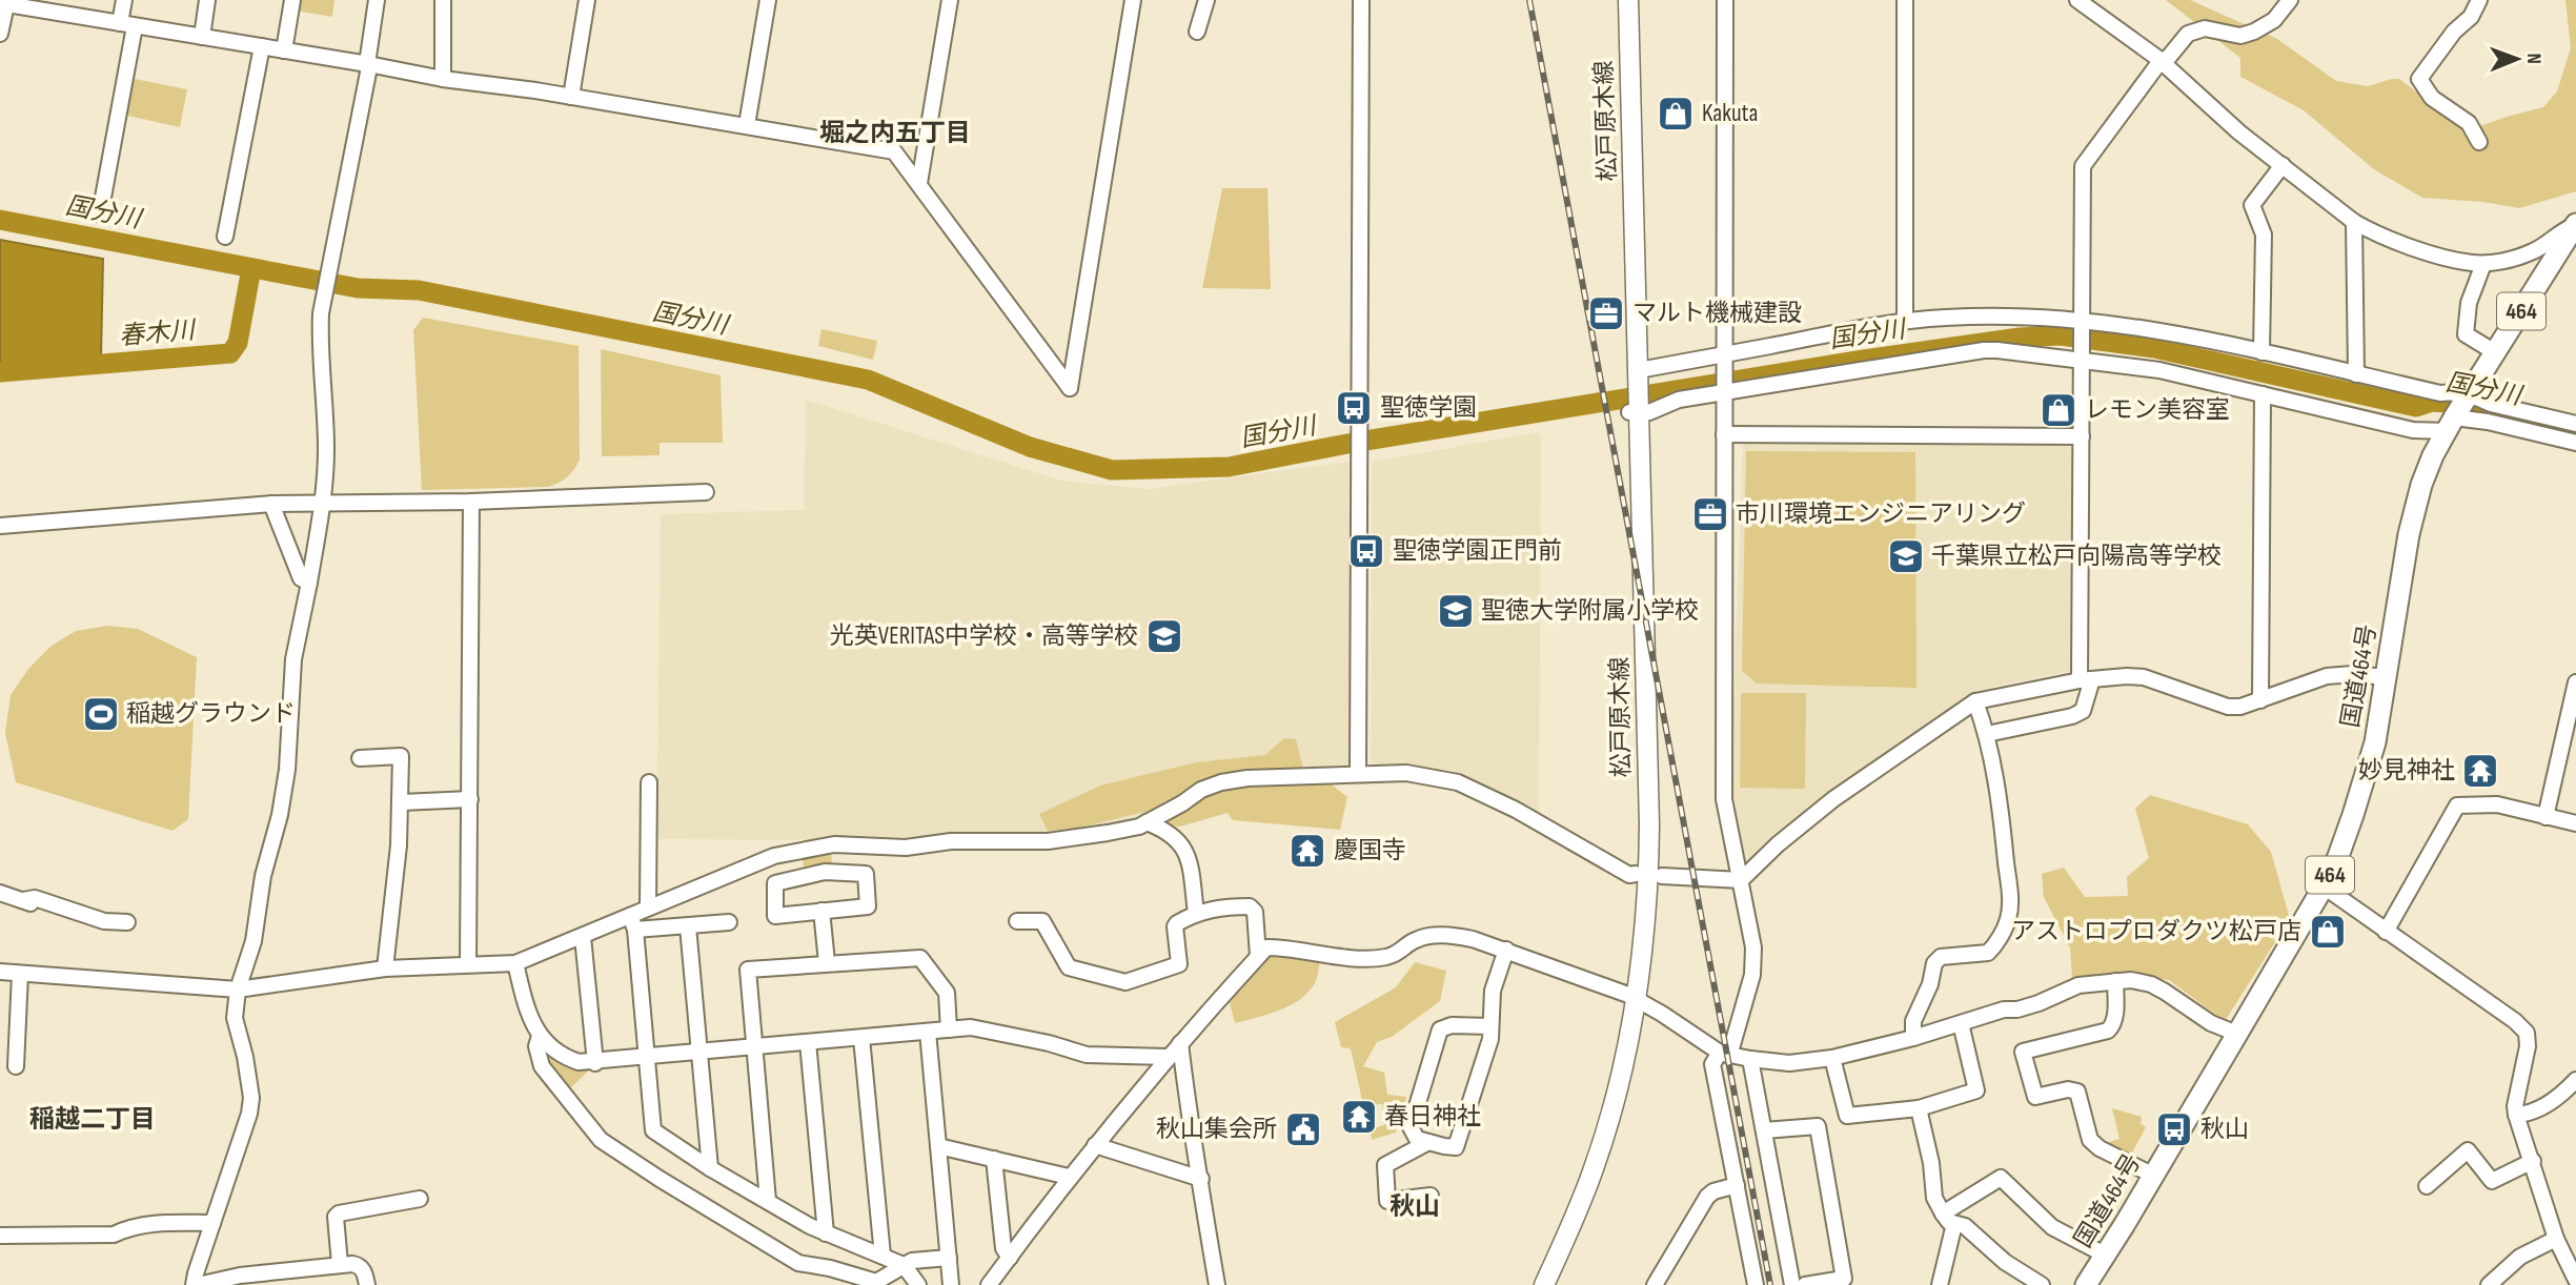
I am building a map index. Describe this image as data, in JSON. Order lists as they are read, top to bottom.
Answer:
{
  "streets": {
    "highway": ["464", "国道464号"],
    "main road": ["松戸原木線"]
  },
  "districts": ["堀之内五丁目", "稲越二丁目", "秋山"],
  "water": ["国分川", "春木川"],
  "places": {
    "shop": ["Kakuta", "レモン美容室", "アストロプロダクツ松戸店"],
    "office": ["マルト機械建設", "市川環境エンジニアリング"],
    "bus stop": ["聖徳学園", "聖徳学園正門前", "秋山"],
    "school or university": ["千葉県立松戸向陽高等学校", "聖徳大学附属小学校", "光英VERITAS中学校・高等学校"],
    "sports": ["稲越グラウンド"],
    "temple": ["妙見神社", "慶国寺", "春日神社"],
    "public building": ["秋山集会所"]
  },
  "north": "right"
}
